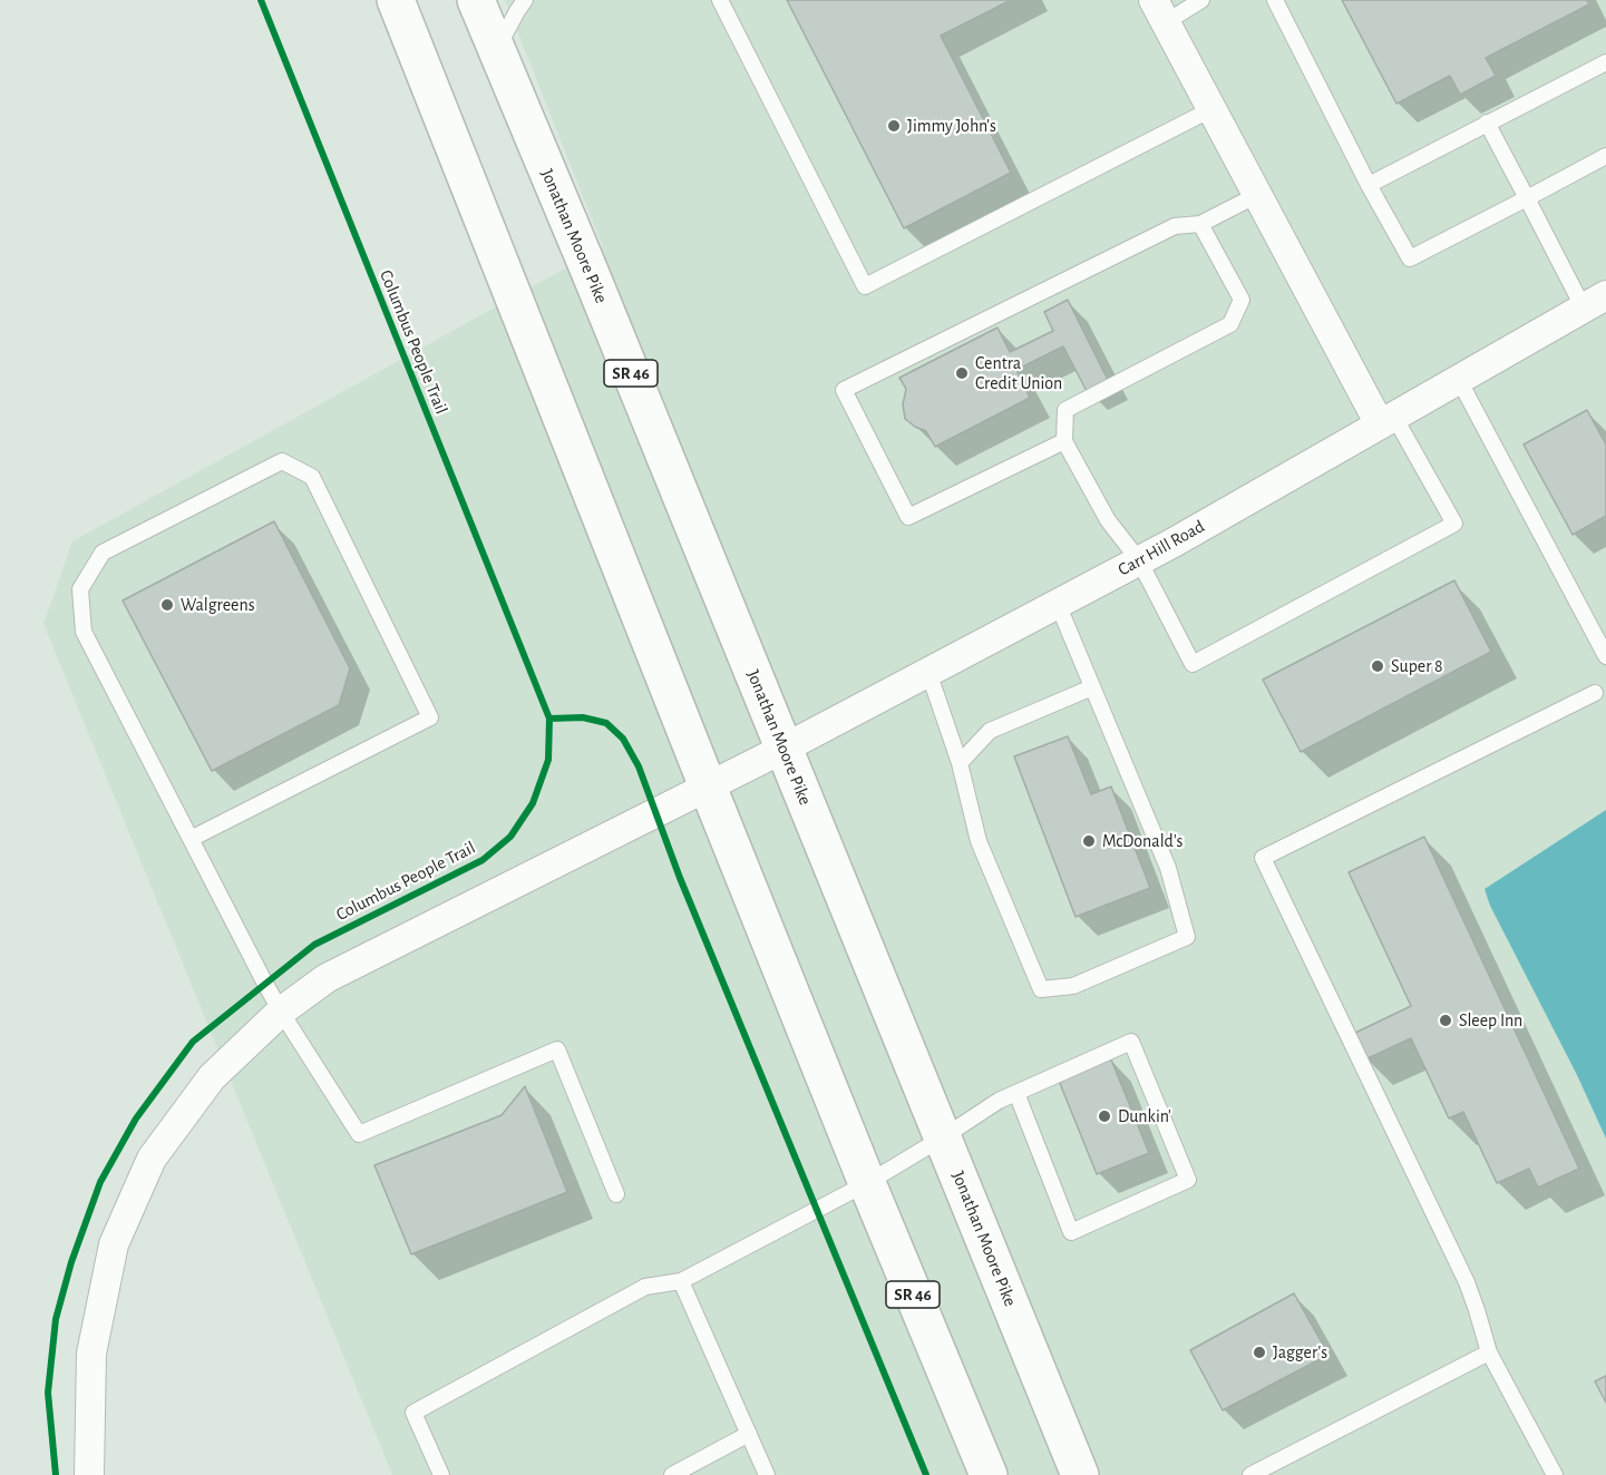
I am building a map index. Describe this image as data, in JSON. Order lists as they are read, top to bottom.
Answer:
{
  "streets": {
    "highway": ["Jonathan Moore Pike", "SR 46"],
    "street": ["Carr Hill Road"],
    "cycle path": ["Columbus People Trail"]
  },
  "crossings": [
    ["Jonathan Moore Pike", "Carr Hill Road"],
    ["SR 46", "Carr Hill Road"]
  ],
  "places": [
    "Jimmy John's",
    "Centra Credit Union",
    "Walgreens",
    "Super 8",
    "McDonald's",
    "Sleep Inn",
    "Dunkin'",
    "Jagger's"
  ]
}
